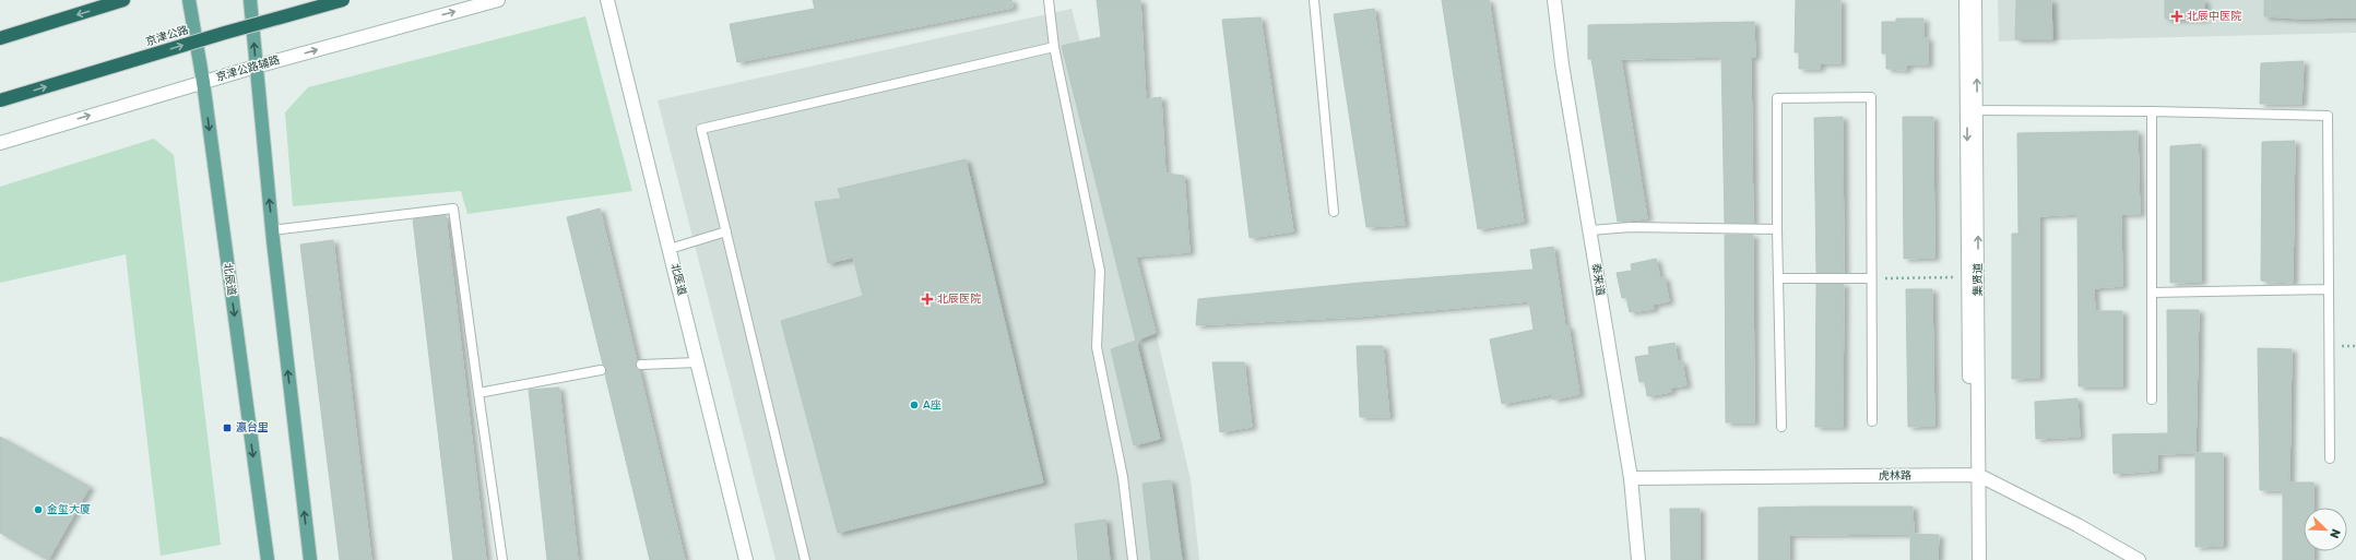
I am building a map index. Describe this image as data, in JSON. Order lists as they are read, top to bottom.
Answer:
{
  "streets": {
    "highway": ["京津公路"],
    "main road": ["北辰道"],
    "street": [
      "京津公路辅路",
      "北医道",
      "泰来道",
      "集贤道",
      "虎林路"
    ]
  },
  "crossings": [
    ["京津公路辅路", "北辰道"],
    ["泰来道", "虎林路"],
    ["集贤道", "虎林路"]
  ],
  "one_way": ["京津公路辅路"],
  "places": {
    "health": ["北辰中医院", "北辰医院"],
    "other": ["A座", "金玺大厦"],
    "transit": ["瀛台里"]
  },
  "north": "bottom right"
}
